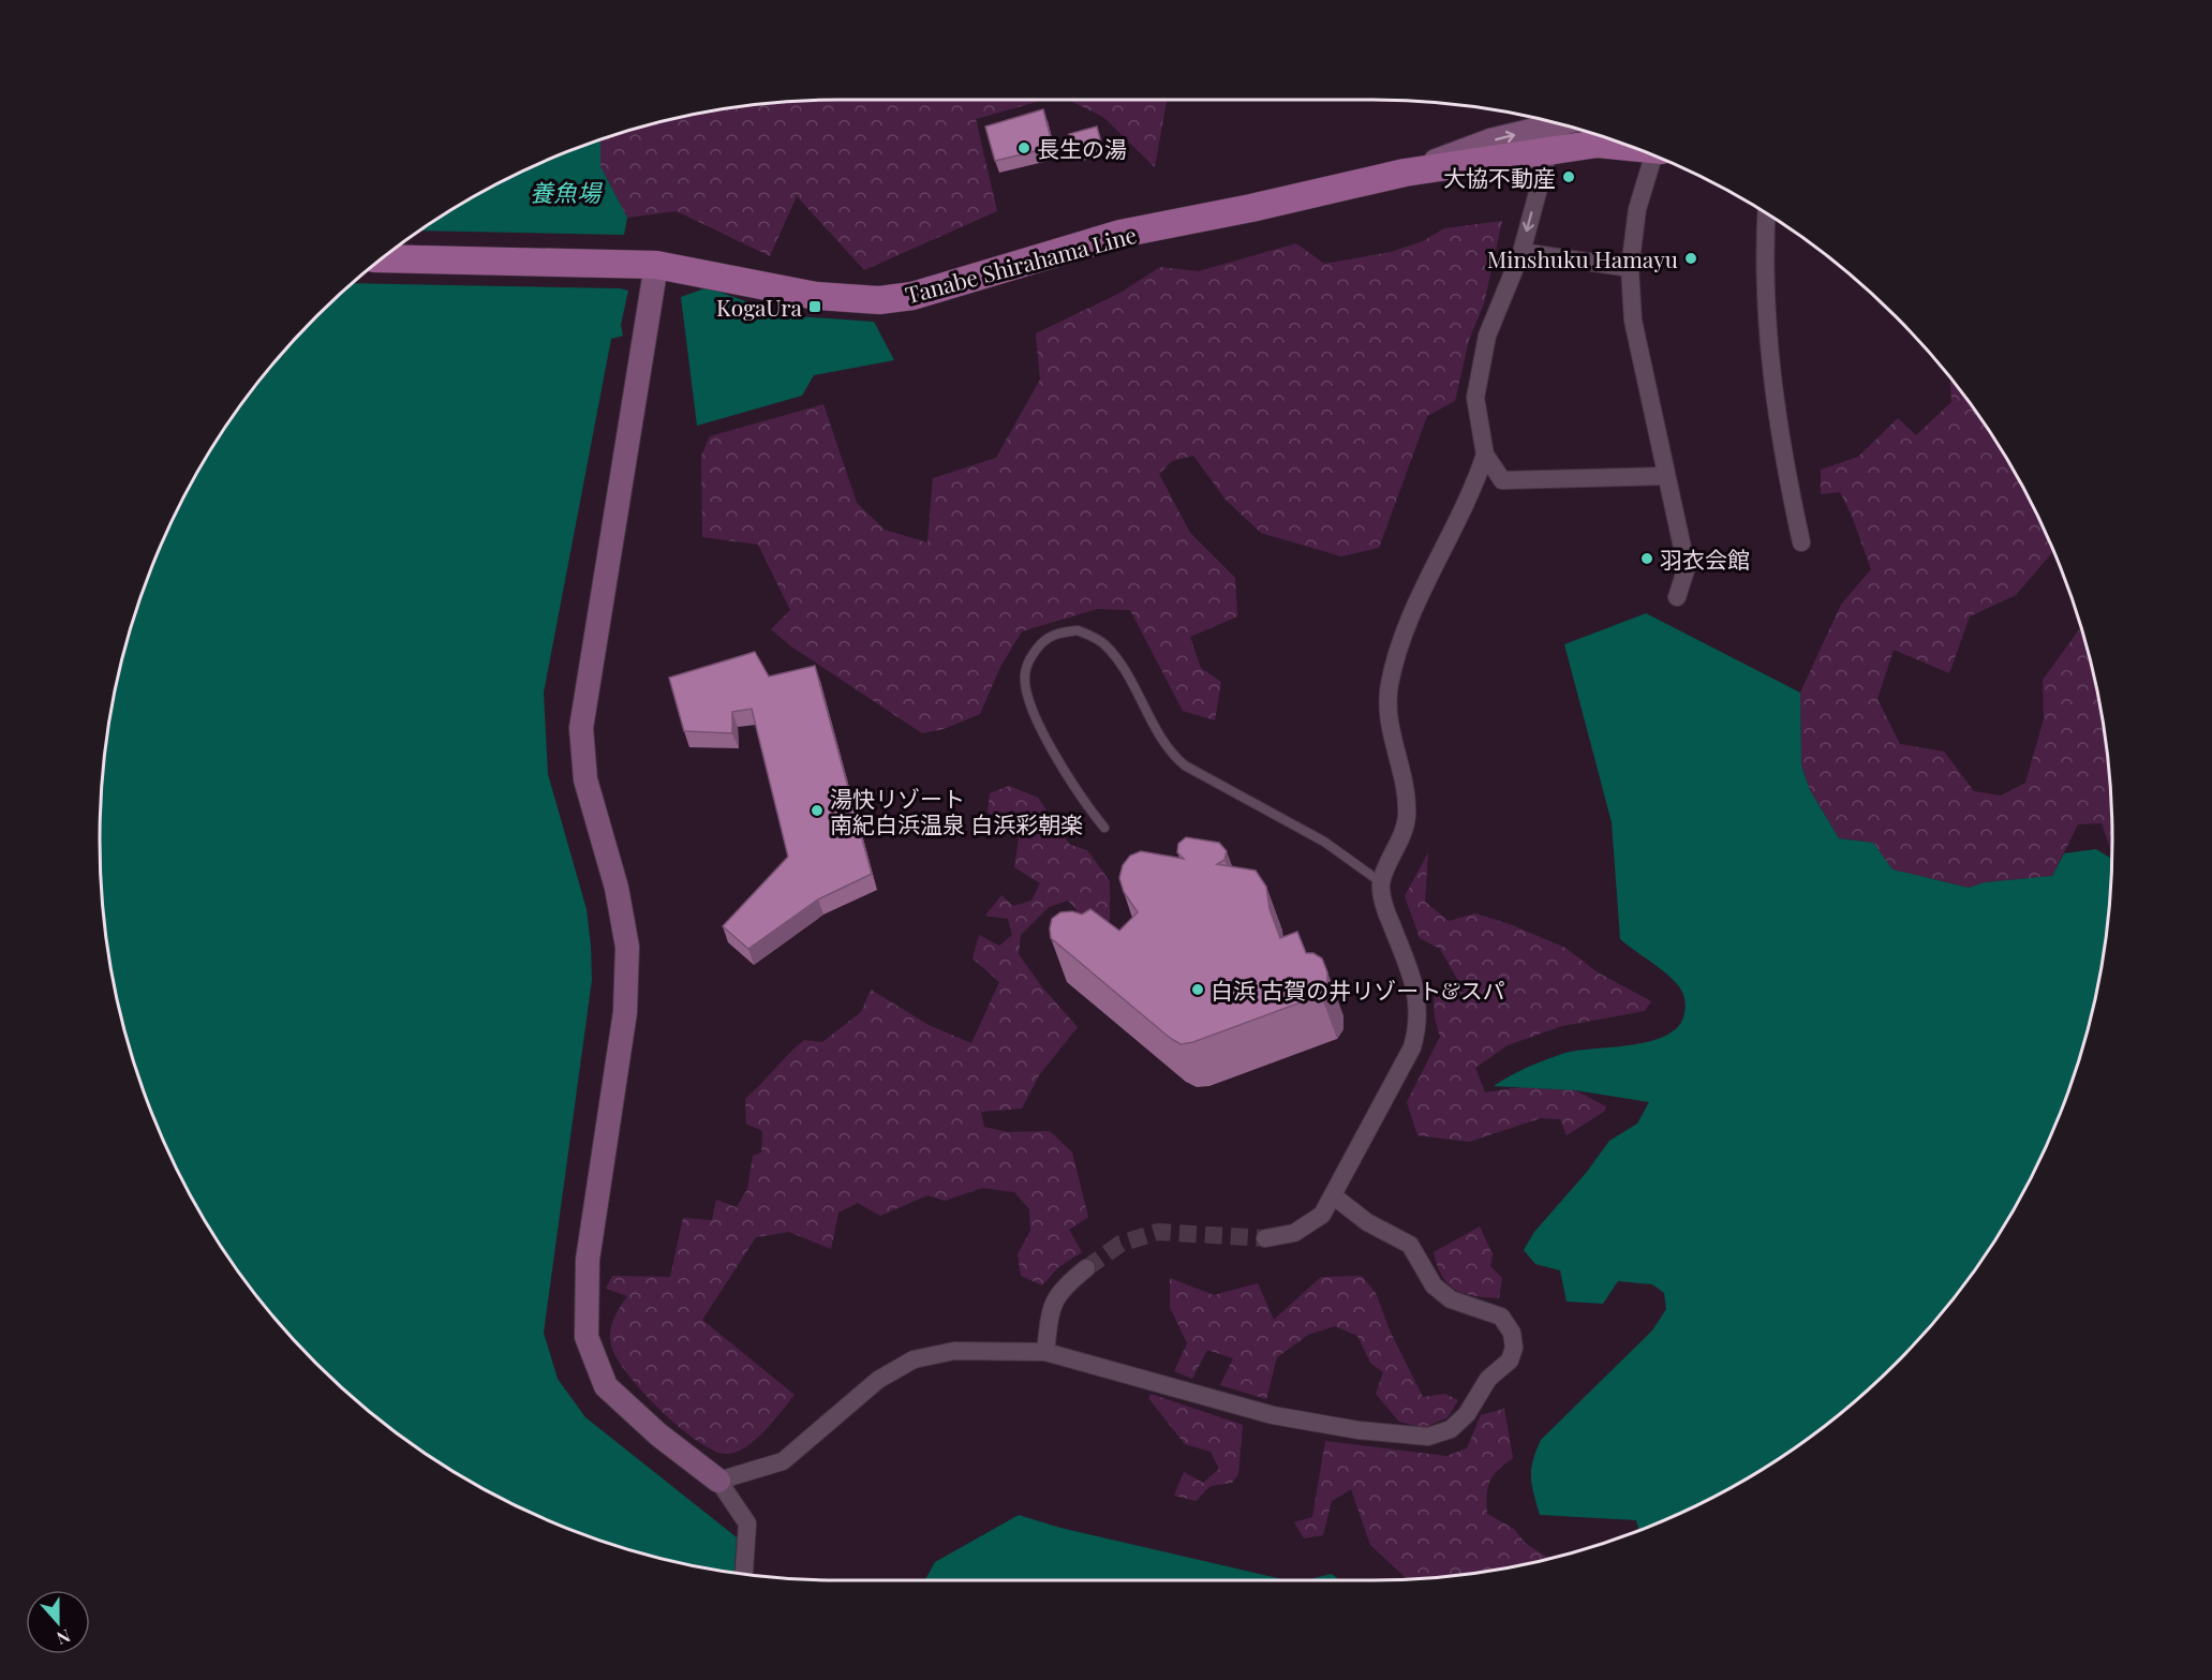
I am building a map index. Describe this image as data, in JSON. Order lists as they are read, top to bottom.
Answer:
{
  "streets": {
    "main road": ["Tanabe Shirahama Line"]
  },
  "water": ["養魚場"],
  "places": {
    "other": [
      "長生の湯",
      "大協不動産",
      "Minshuku Hamayu",
      "羽衣会館",
      "湯快リゾート 南紀白浜温泉 白浜彩朝楽",
      "白浜 古賀の井リゾート&スパ"
    ],
    "transit": ["KogaUra"]
  },
  "north": "bottom"
}
